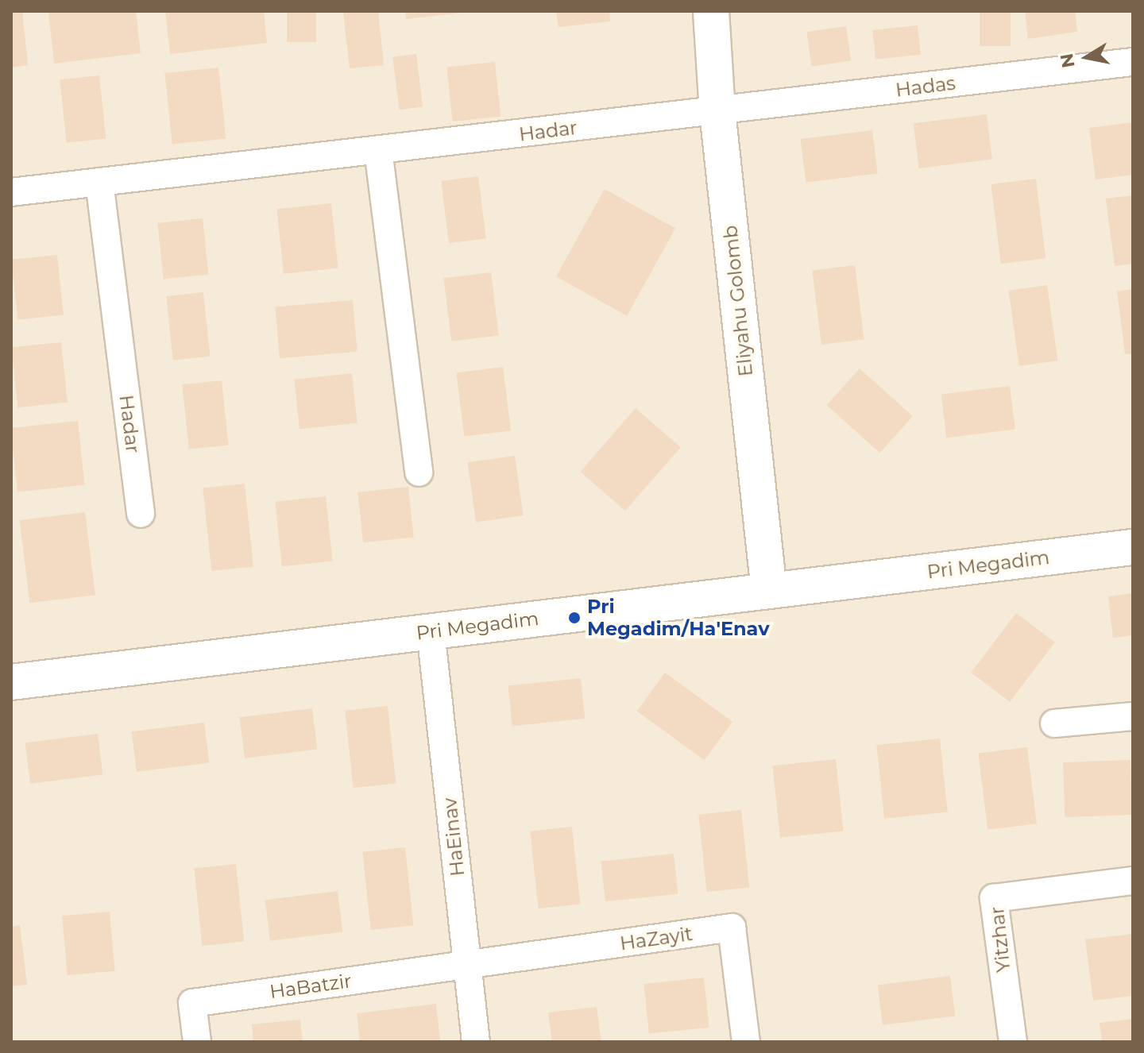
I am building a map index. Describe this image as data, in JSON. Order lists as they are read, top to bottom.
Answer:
{
  "streets": {
    "street": [
      "Hadas",
      "Hadar",
      "Eliyahu Golomb",
      "Pri Megadim",
      "HaEinav",
      "HaZayit",
      "Yitzhar",
      "HaBatzir"
    ]
  },
  "crossings": [
    ["Hadas", "Hadar"],
    ["Hadas", "Eliyahu Golomb"],
    ["Hadar", "Eliyahu Golomb"],
    ["Eliyahu Golomb", "Pri Megadim"],
    ["Pri Megadim", "HaEinav"],
    ["HaEinav", "HaZayit"],
    ["HaEinav", "HaBatzir"],
    ["HaZayit", "HaBatzir"]
  ],
  "places": ["Pri Megadim/Ha'Enav"],
  "north": "left"
}
